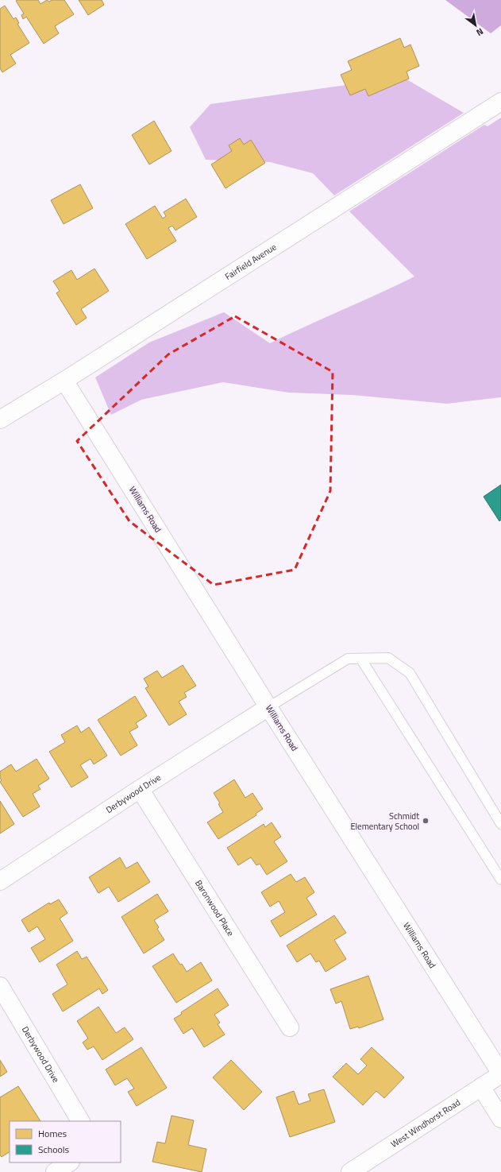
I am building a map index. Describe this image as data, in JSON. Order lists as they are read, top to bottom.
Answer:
{
  "streets": {
    "street": [
      "Fairfield Avenue",
      "Williams Road",
      "Derbywood Drive",
      "Baronwood Place",
      "West Windhorst Road"
    ]
  },
  "crossings": [
    ["Fairfield Avenue", "Williams Road"],
    ["Williams Road", "Derbywood Drive"],
    ["Williams Road", "West Windhorst Road"],
    ["Derbywood Drive", "Baronwood Place"]
  ],
  "places": ["Schmidt Elementary School"],
  "legend": ["Homes", "Schools"],
  "north": "bottom right"
}
